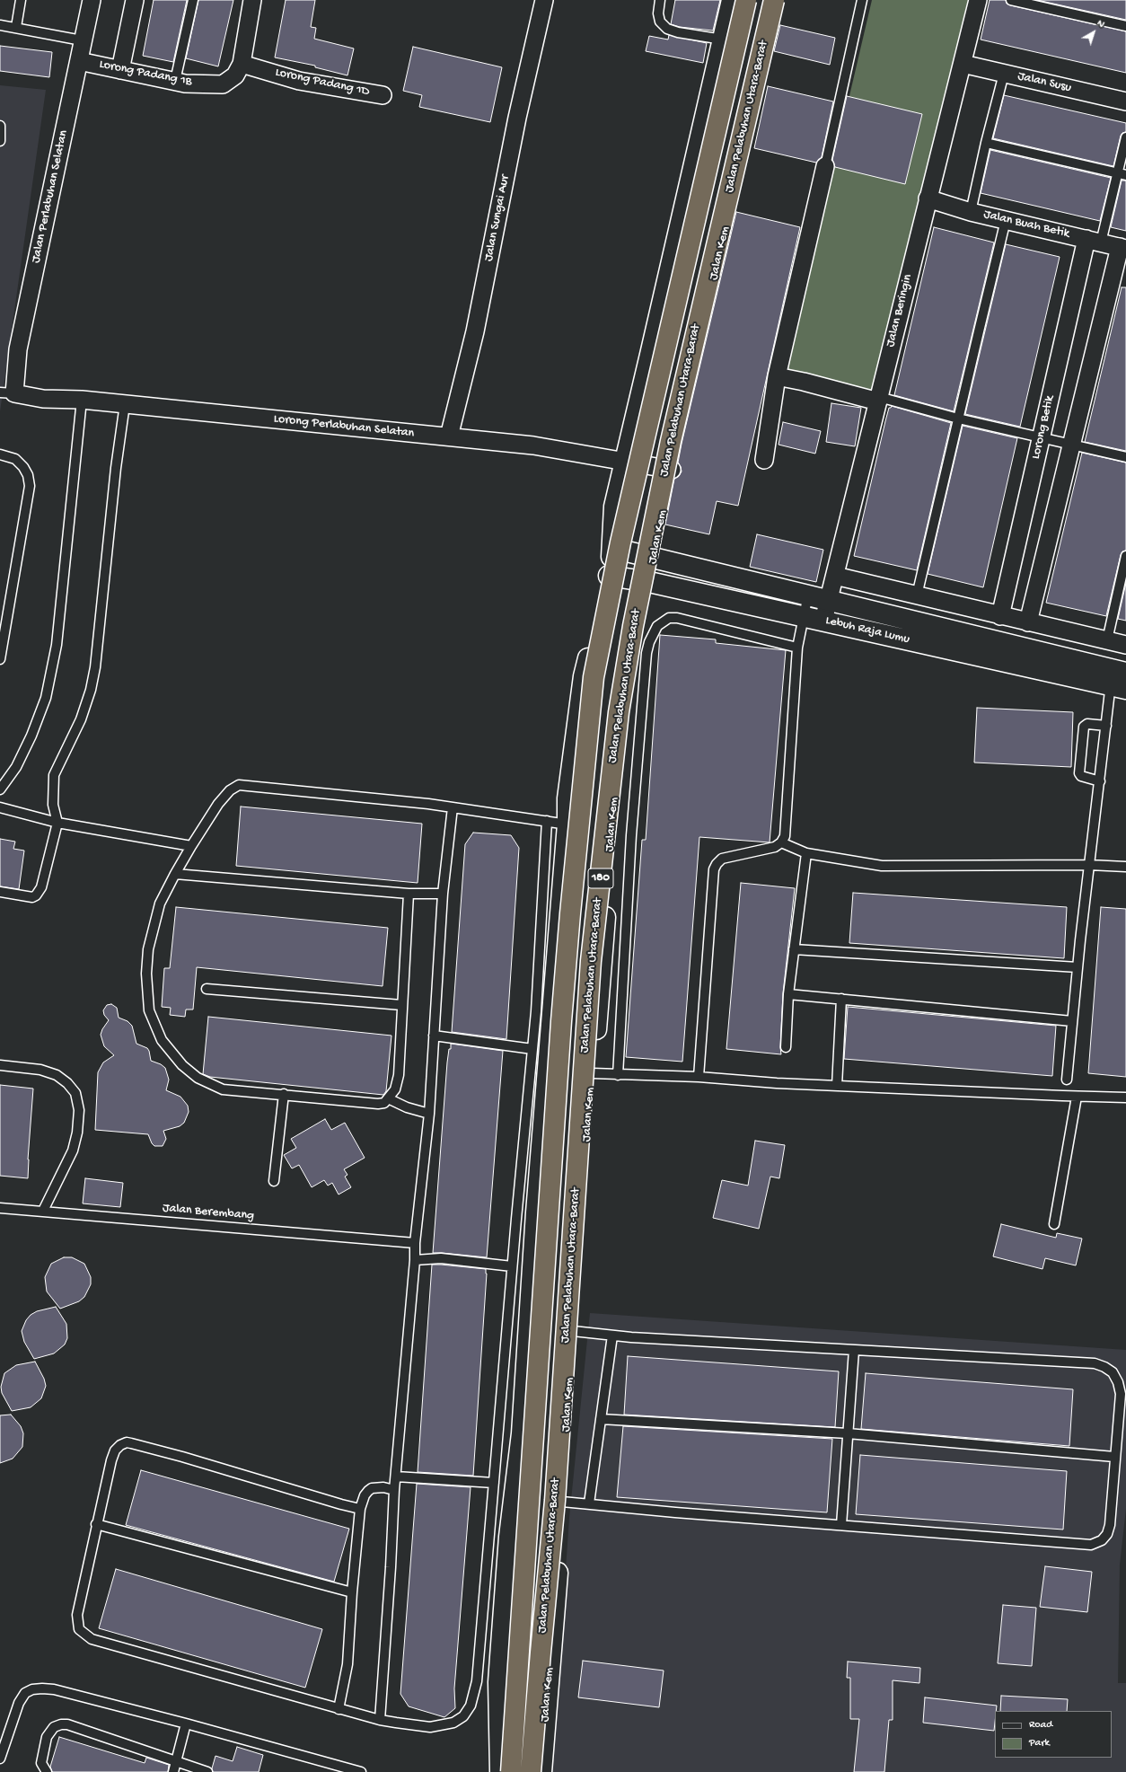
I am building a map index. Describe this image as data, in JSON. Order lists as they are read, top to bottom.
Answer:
{
  "streets": {
    "main road": ["Jalan Pelabuhan Utara-Barat", "180"],
    "street": [
      "Lorong Padang 1B",
      "Lorong Padang 1D",
      "Jalan Susu",
      "Jalan Perlabuhan Selatan",
      "Jalan Sungai Aur",
      "Jalan Buah Betik",
      "Jalan Kem",
      "Jalan Beringin",
      "Lorong Perlabuhan Selatan",
      "Lorong Betik",
      "Lebuh Raja Lumu"
    ],
    "lane": ["Jalan Berembang"]
  },
  "crossings": [
    ["Lorong Padang 1B", "Lorong Padang 1D"],
    ["Lorong Padang 1B", "Jalan Perlabuhan Selatan"],
    ["Jalan Susu", "Jalan Beringin"],
    ["Jalan Perlabuhan Selatan", "Lorong Perlabuhan Selatan"],
    ["Jalan Sungai Aur", "Lorong Perlabuhan Selatan"],
    ["Jalan Buah Betik", "Jalan Beringin"],
    ["Jalan Buah Betik", "Lorong Betik"],
    ["Jalan Kem", "Lorong Perlabuhan Selatan"],
    ["Jalan Kem", "Lebuh Raja Lumu"],
    ["Jalan Beringin", "Lebuh Raja Lumu"]
  ],
  "legend": ["Road", "Park"],
  "north": "top right"
}
